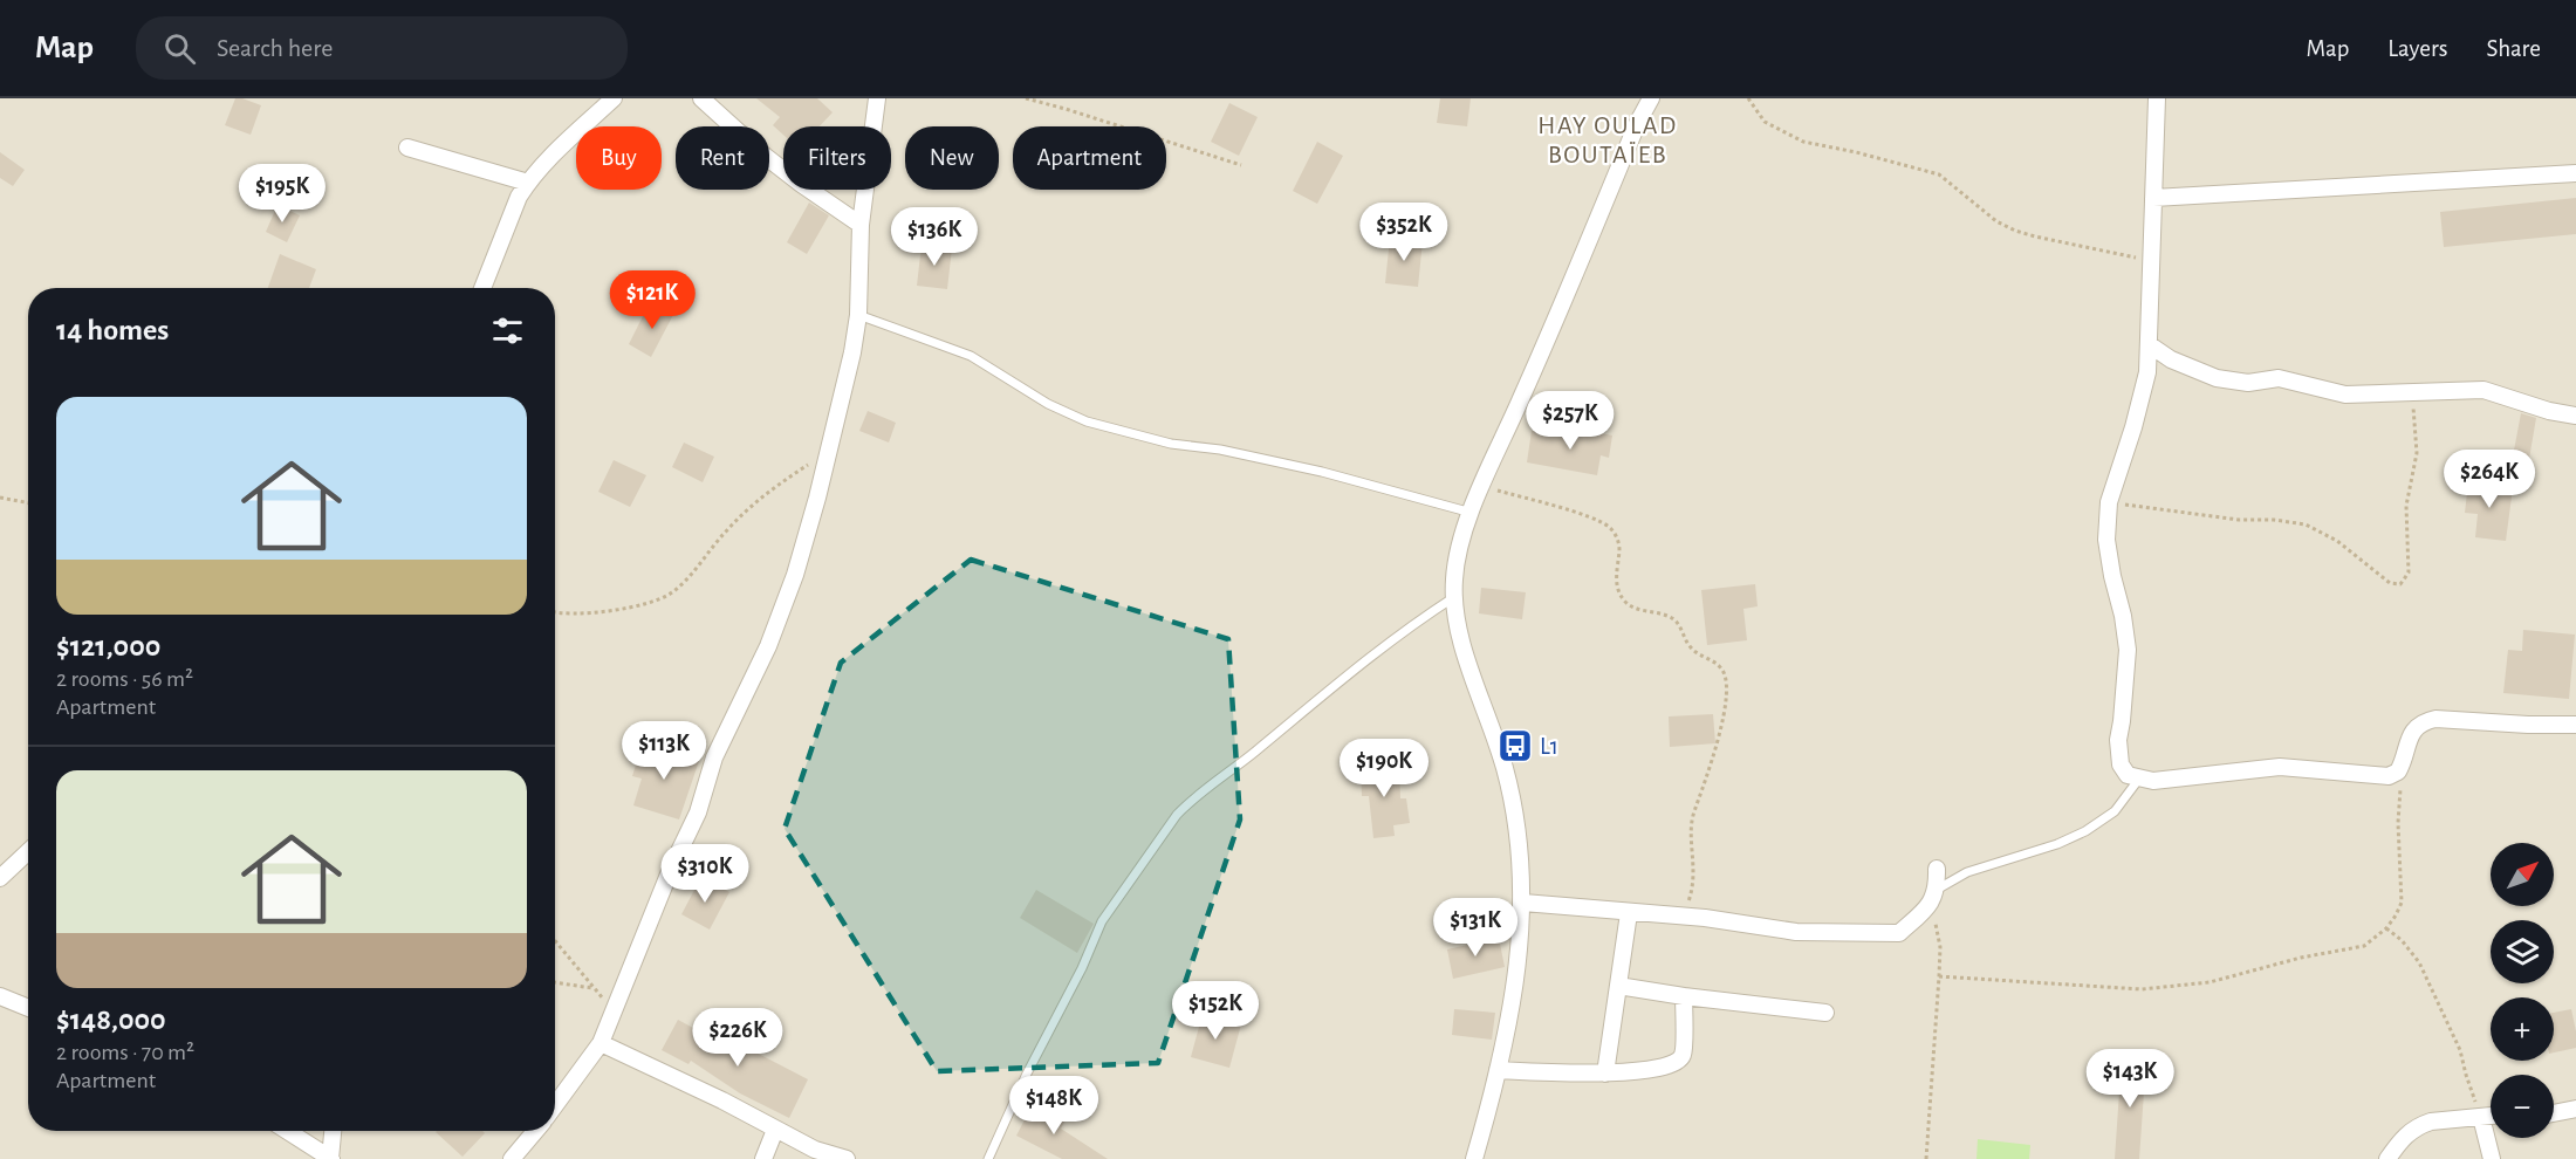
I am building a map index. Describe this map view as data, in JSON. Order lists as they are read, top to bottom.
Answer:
{
  "districts": ["HAY OULAD BOUTAÏEB"],
  "places": {
    "bus stop": ["L1"]
  },
  "north": "top right",
  "page": {
    "header": "Map",
    "search": "Search here",
    "nav": ["Map", "Layers", "Share"],
    "chip": [
      "Buy",
      "Rent",
      "Filters",
      "New",
      "Apartment"
    ],
    "price": [
      "$195K",
      "$352K",
      "$136K",
      "$121K",
      "$257K",
      "$264K",
      "$113K",
      "$190K",
      "$310K",
      "$131K",
      "$152K",
      "$226K",
      "$143K",
      "$148K"
    ],
    "heading": "14 homes",
    "list": [
      {
        "name": "$121,000",
        "note": "2 rooms · 56 m² · Apartment"
      },
      {
        "name": "$148,000",
        "note": "2 rooms · 70 m² · Apartment"
      }
    ],
    "map_buttons": ["+", "−"]
  }
}
